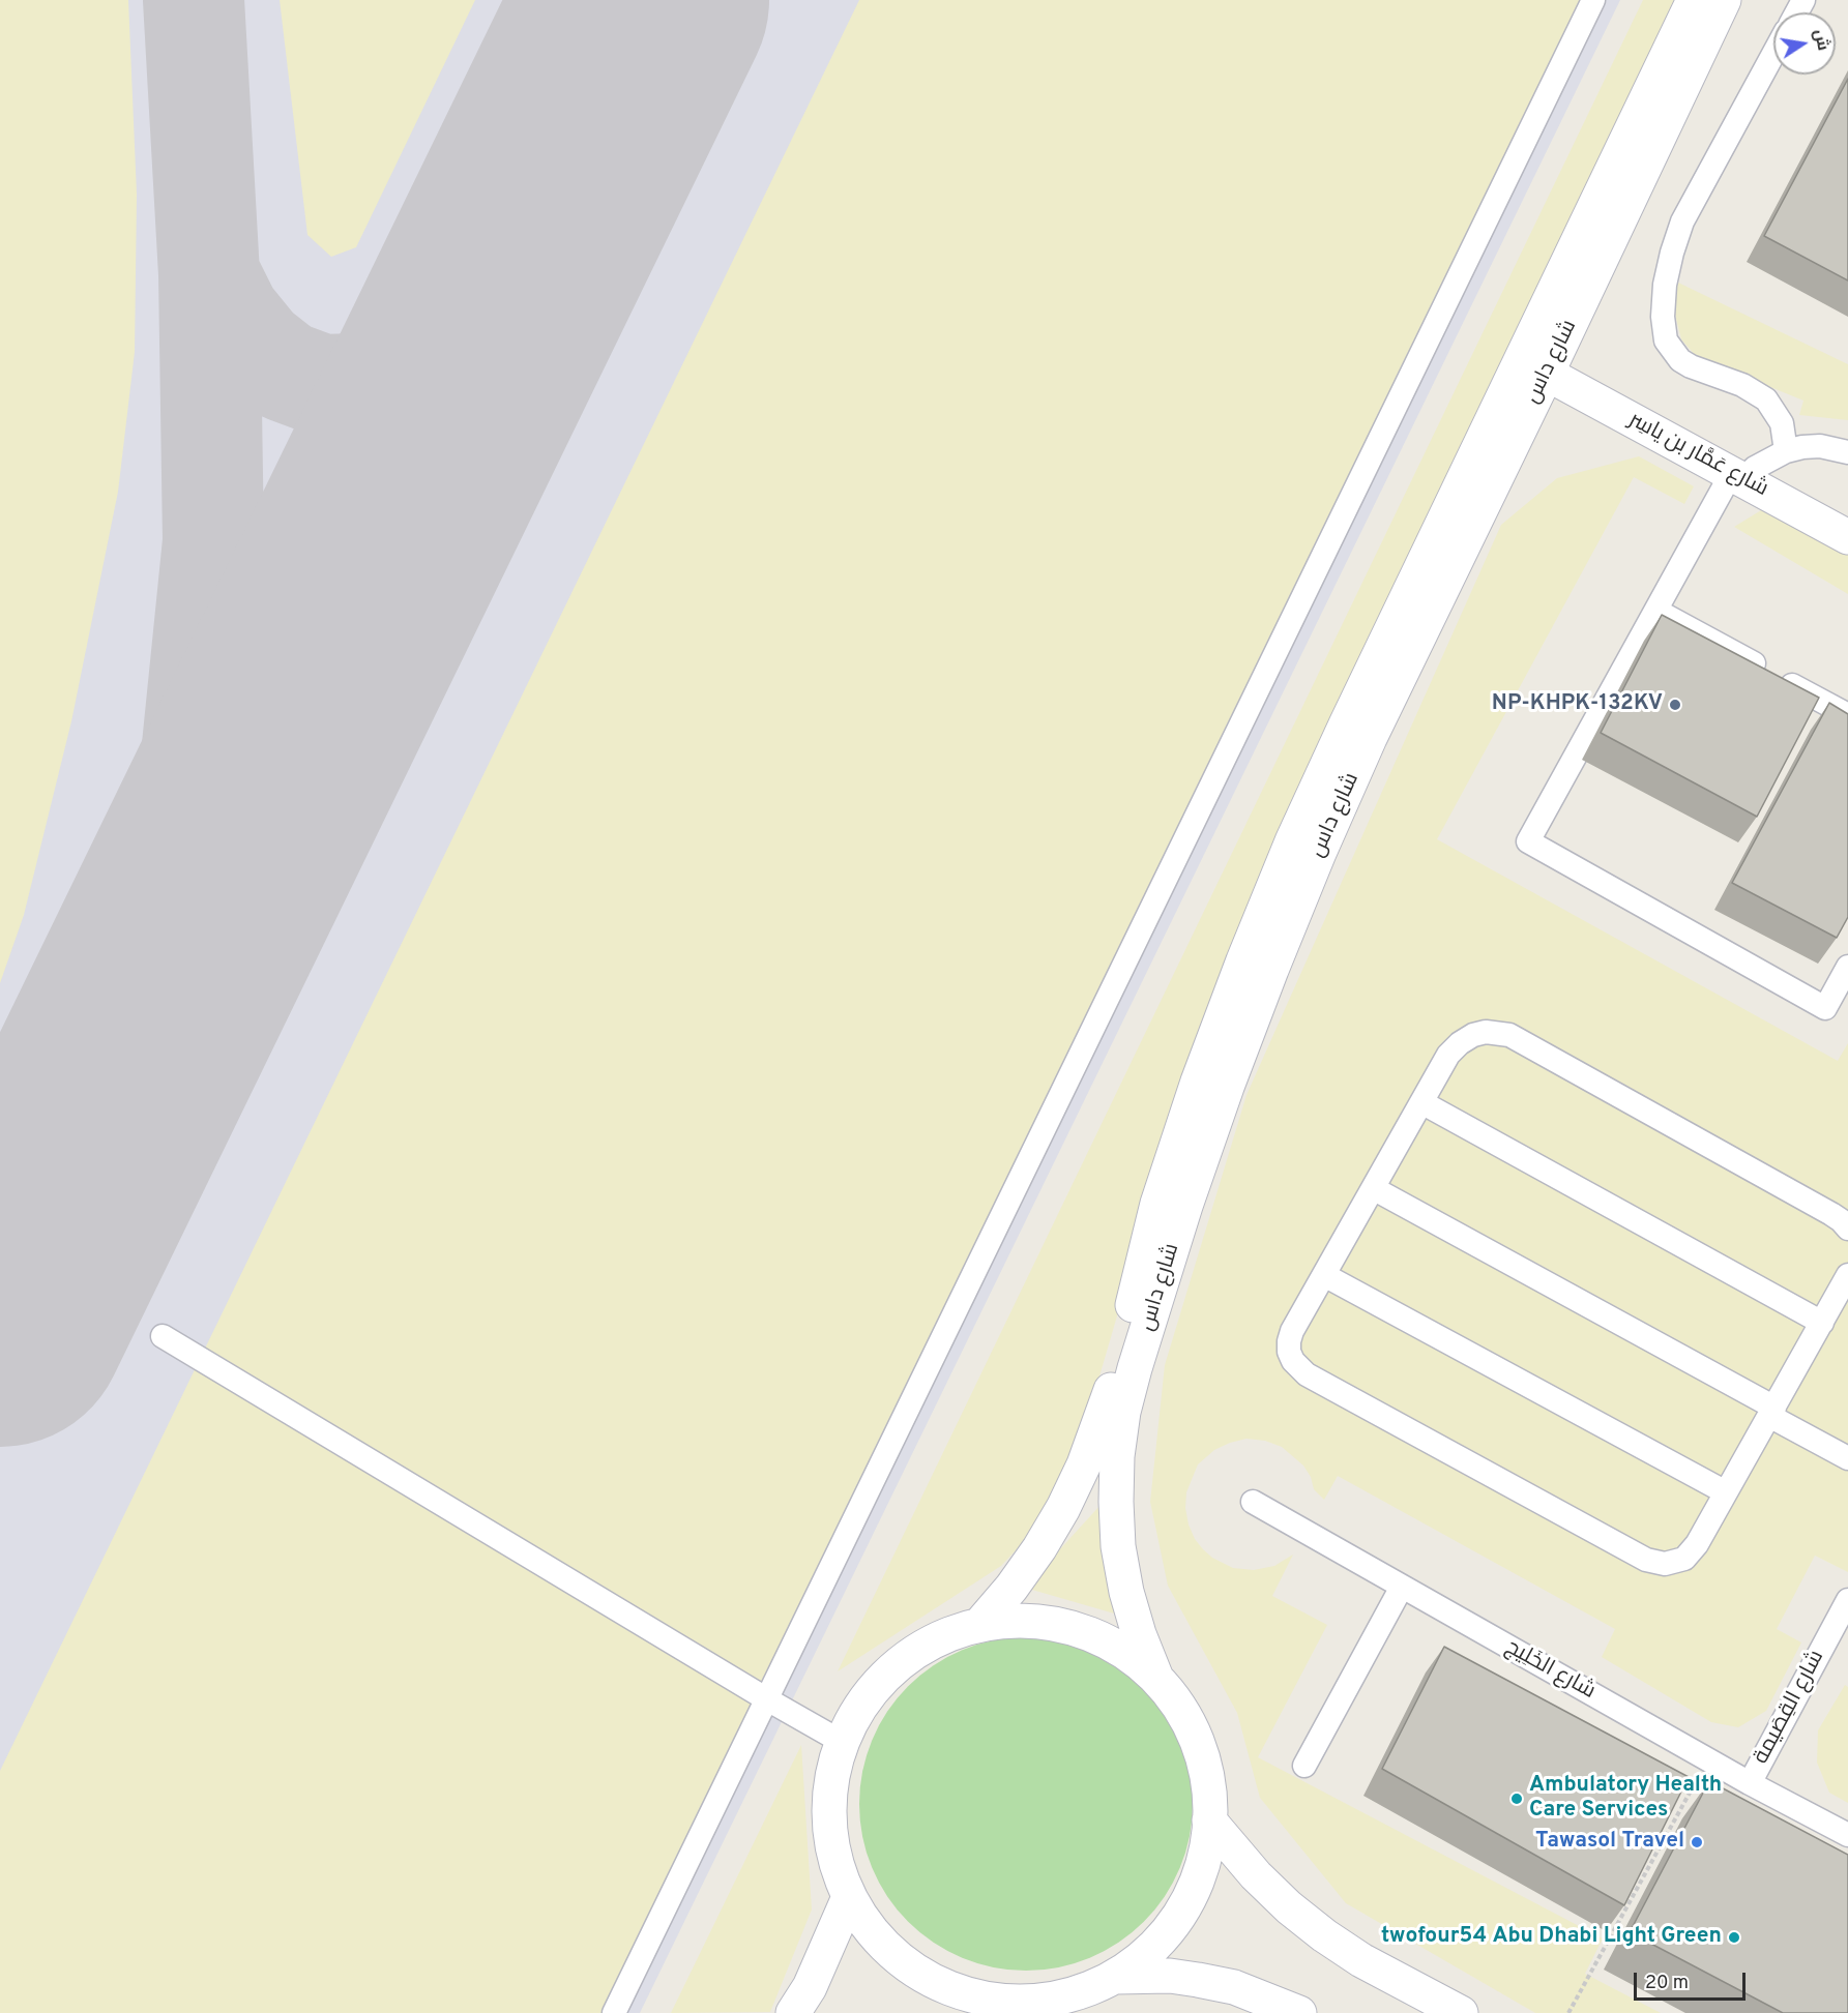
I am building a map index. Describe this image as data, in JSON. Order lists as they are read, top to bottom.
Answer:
{
  "streets": {
    "street": ["شارع داس", "شارع عَمَّار بن ياسِر"],
    "lane": ["شارع الخَلِيج", "شارع القِصَيمة"]
  },
  "crossings": [
    ["شارع داس", "شارع عَمَّار بن ياسِر"],
    ["شارع الخَلِيج", "شارع القِصَيمة"]
  ],
  "places": [
    "NP-KHPK-132KV",
    "Ambulatory Health Care Services",
    "Tawasol Travel",
    "twofour54 Abu Dhabi Light Green"
  ],
  "scale_bar": "20 m",
  "north": "right"
}
